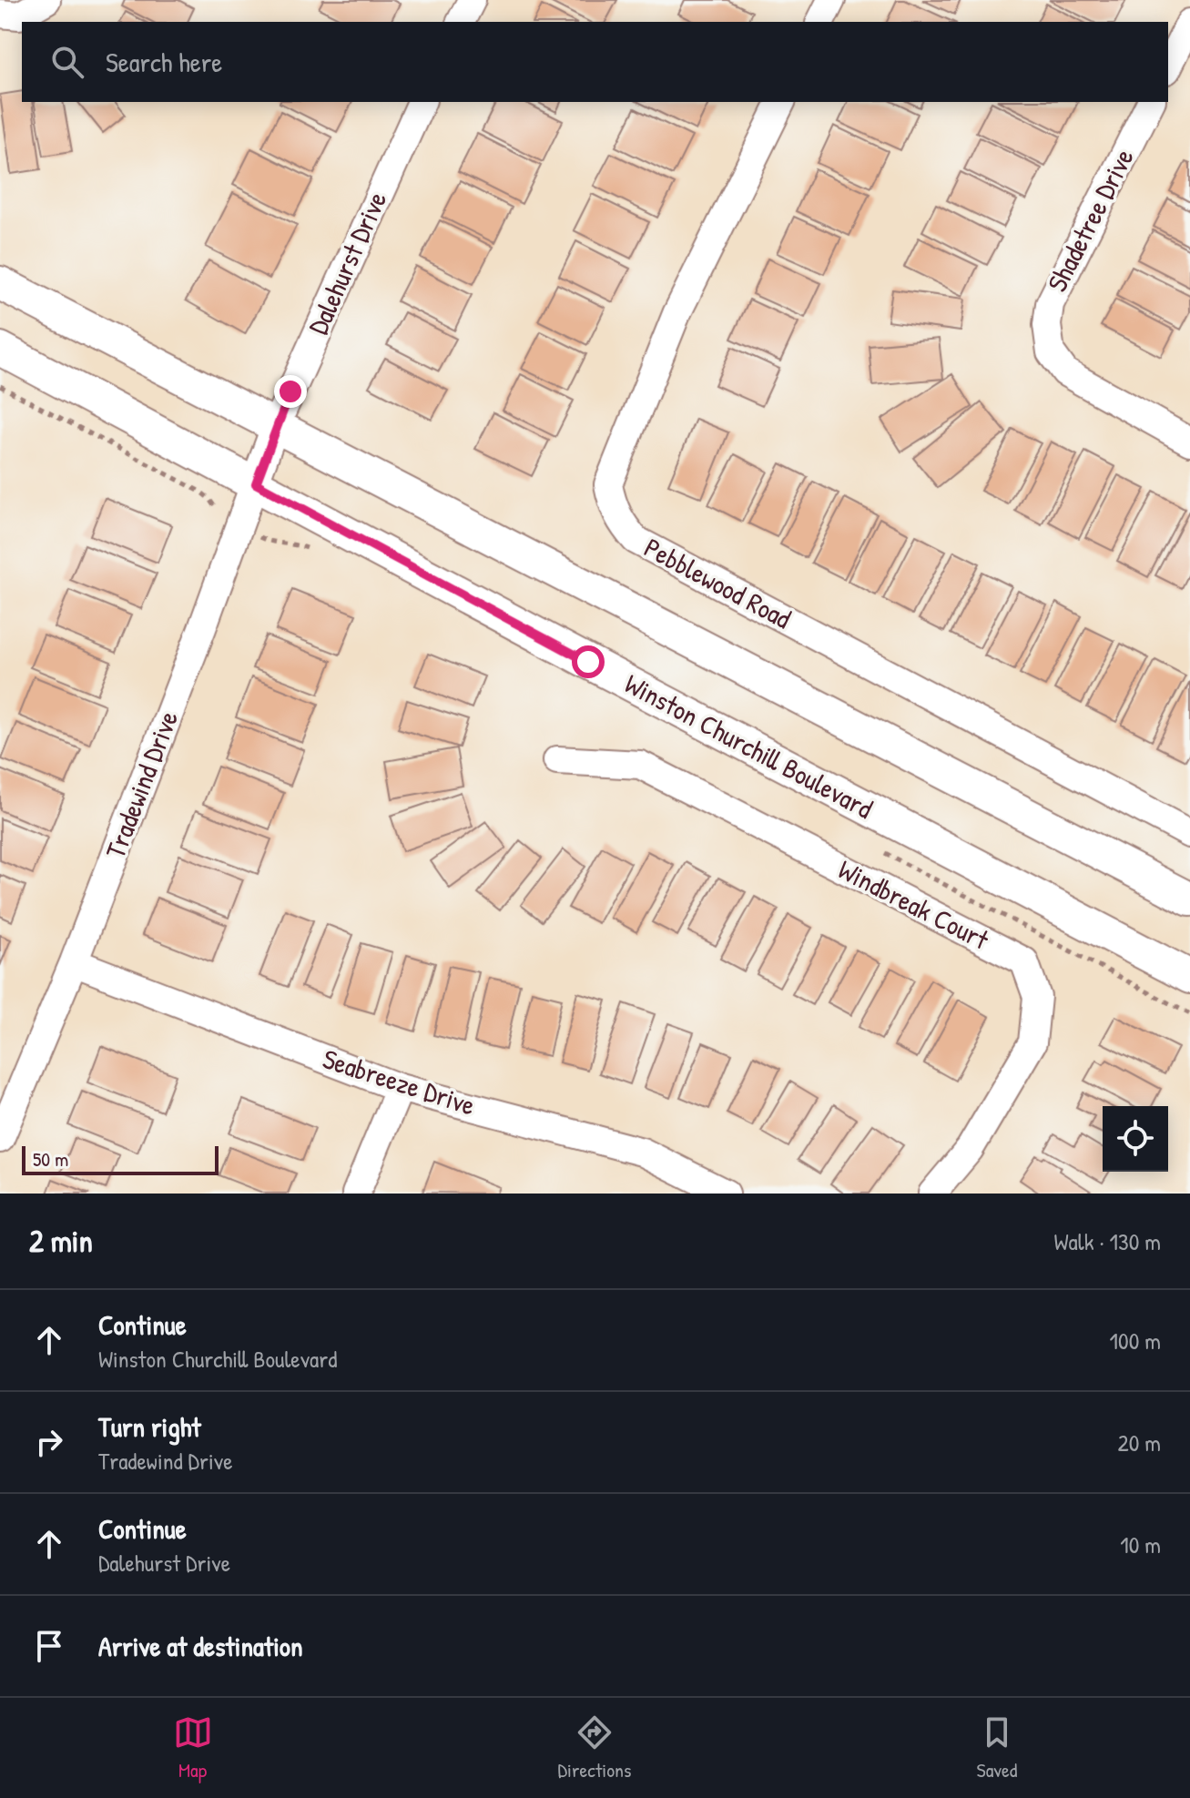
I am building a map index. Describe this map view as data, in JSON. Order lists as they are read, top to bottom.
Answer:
{
  "streets": {
    "main road": ["Winston Churchill Boulevard"],
    "street": [
      "Shadetree Drive",
      "Dalehurst Drive",
      "Pebblewood Road",
      "Tradewind Drive",
      "Windbreak Court",
      "Seabreeze Drive"
    ]
  },
  "crossings": [
    ["Dalehurst Drive", "Tradewind Drive"],
    ["Winston Churchill Boulevard", "Tradewind Drive"],
    ["Tradewind Drive", "Seabreeze Drive"]
  ],
  "scale_bar": "50 m",
  "page": {
    "search": "Search here",
    "scale": "50 m",
    "heading": ["2 min", "Walk · 130 m"],
    "list": [
      ["Continue", "Winston Churchill Boulevard", "100 m"],
      ["Turn right", "Tradewind Drive", "20 m"],
      ["Continue", "Dalehurst Drive", "10 m"],
      "Arrive at destination"
    ],
    "nav": ["Map", "Directions", "Saved"]
  }
}
